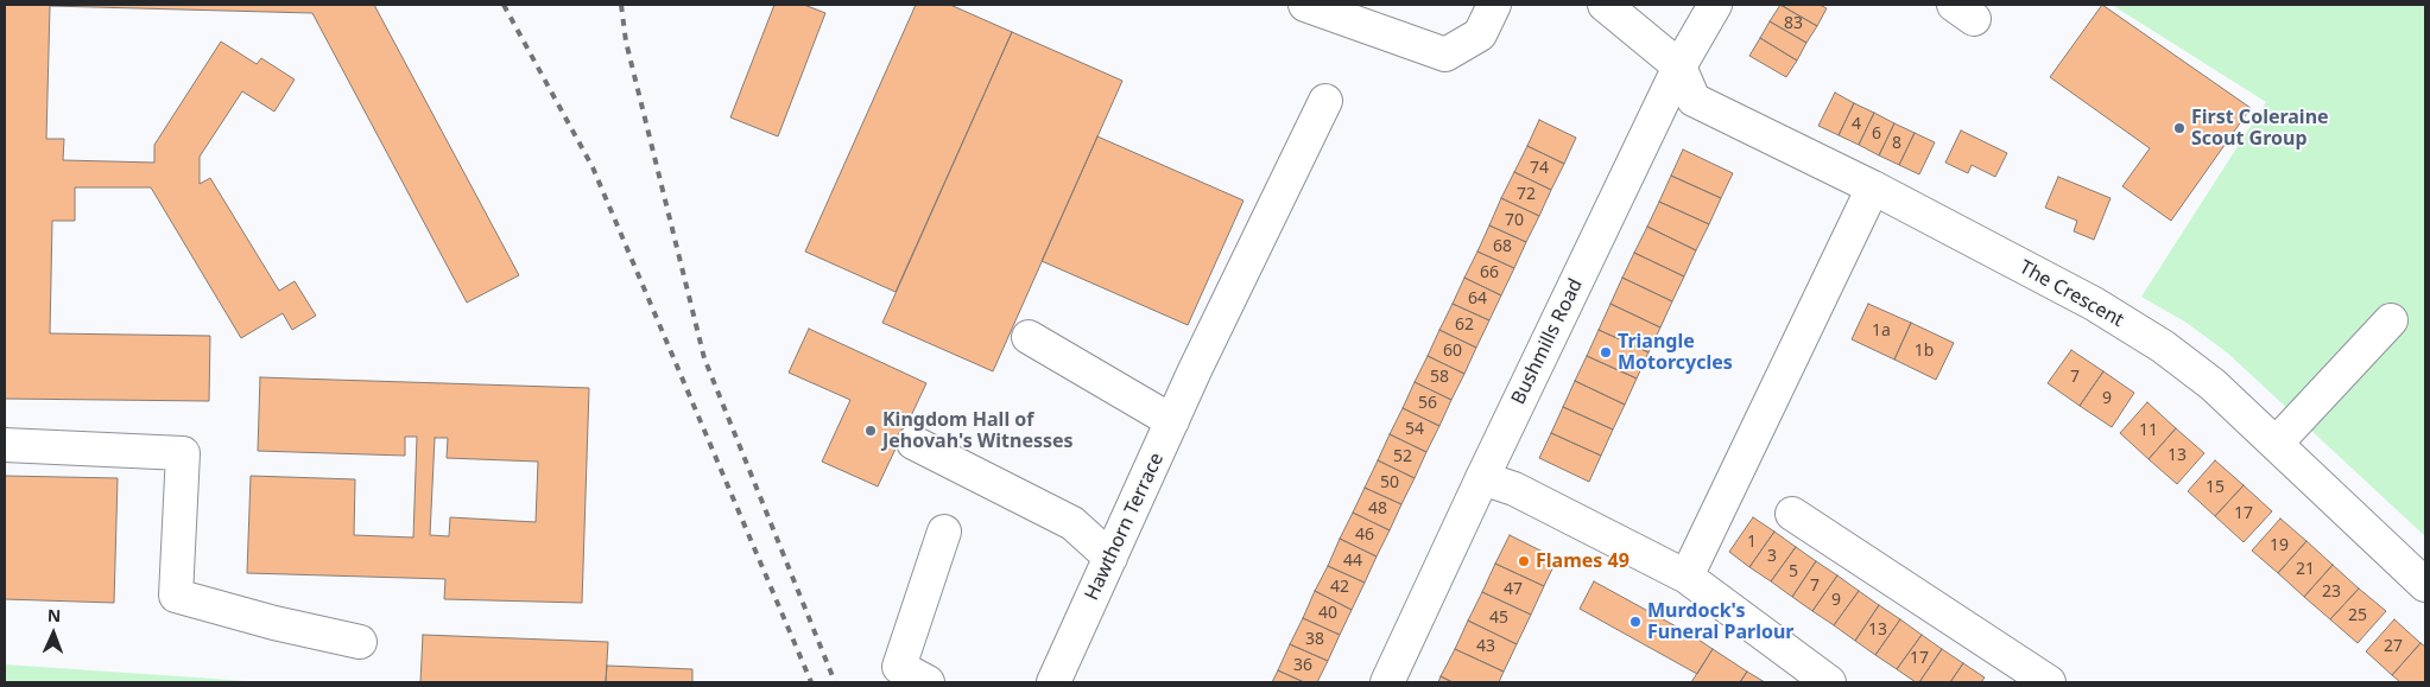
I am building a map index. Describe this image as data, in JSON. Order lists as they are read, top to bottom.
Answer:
{
  "streets": {
    "street": ["The Crescent", "Bushmills Road", "Hawthorn Terrace"]
  },
  "crossings": [
    ["The Crescent", "Bushmills Road"]
  ],
  "places": [
    "First Coleraine Scout Group",
    "Triangle Motorcycles",
    "Kingdom Hall of Jehovah's Witnesses",
    "Flames 49",
    "Murdock's Funeral Parlour"
  ],
  "house_numbers": [
    "83",
    "4",
    "6",
    "8",
    "74",
    "72",
    "70",
    "68",
    "66",
    "64",
    "62",
    "1a",
    "60",
    "1b",
    "58",
    "7",
    "9",
    "56",
    "54",
    "11",
    "13",
    "52",
    "50",
    "15",
    "48",
    "17",
    "46",
    "1",
    "19",
    "3",
    "44",
    "21",
    "5",
    "7",
    "42",
    "47",
    "23",
    "9",
    "40",
    "25",
    "45",
    "13",
    "38",
    "43",
    "27",
    "17",
    "36"
  ],
  "north": "top"
}
